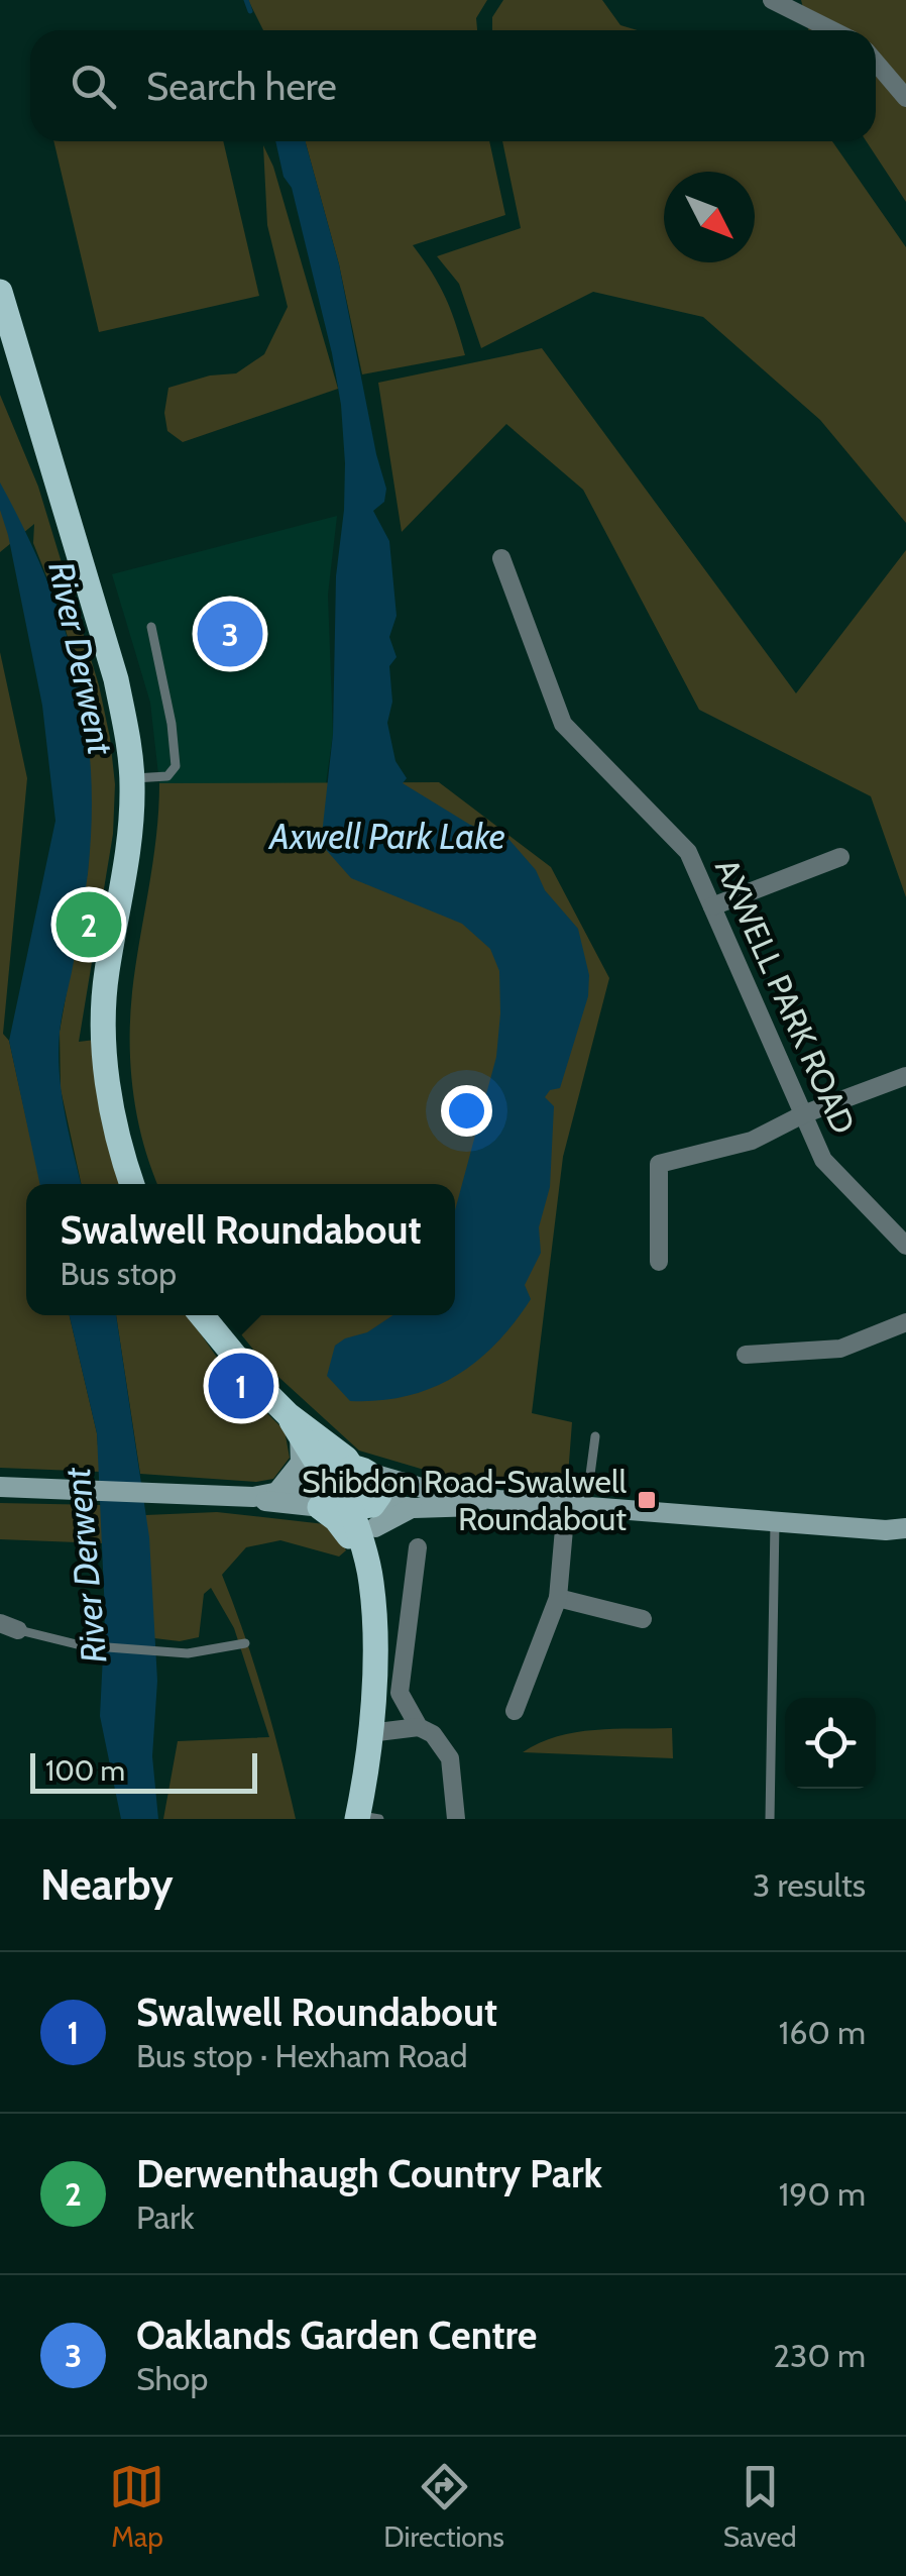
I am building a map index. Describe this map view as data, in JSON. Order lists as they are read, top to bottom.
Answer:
{
  "streets": {
    "street": ["AXWELL PARK ROAD"]
  },
  "water": ["River Derwent", "Axwell Park Lake"],
  "places": {
    "transit": ["Shibdon Road-Swalwell Roundabout"]
  },
  "scale_bar": "100 m",
  "north": "bottom right",
  "page": {
    "search": "Search here",
    "pins": ["3", "2", "1"],
    "popup": ["Swalwell Roundabout", "Bus stop"],
    "scale": "100 m",
    "heading": ["Nearby", "3 results"],
    "list": [
      {
        "mark": "1",
        "name": "Swalwell Roundabout",
        "note": "Bus stop · Hexham Road",
        "value": "160 m"
      },
      {
        "mark": "2",
        "name": "Derwenthaugh Country Park",
        "note": "Park",
        "value": "190 m"
      },
      {
        "mark": "3",
        "name": "Oaklands Garden Centre",
        "note": "Shop",
        "value": "230 m"
      }
    ],
    "nav": ["Map", "Directions", "Saved"]
  }
}
